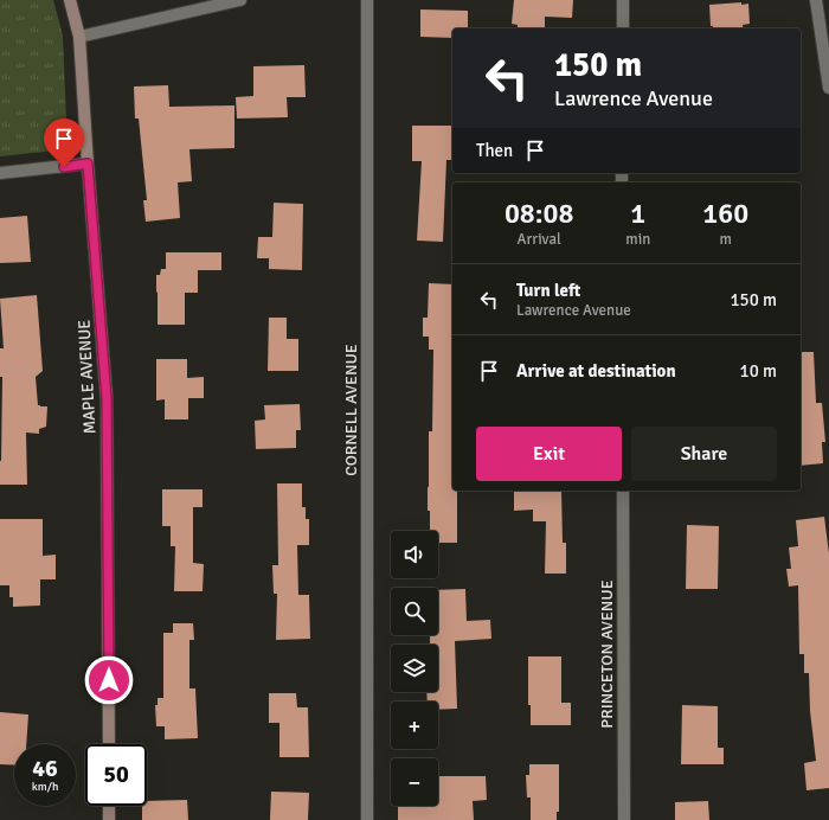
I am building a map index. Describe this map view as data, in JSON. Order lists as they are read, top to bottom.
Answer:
{
  "streets": {
    "main road": ["MAPLE AVENUE"],
    "street": ["CORNELL AVENUE", "PRINCETON AVENUE"]
  },
  "page": {
    "turn": ["150 m", "Lawrence Avenue"],
    "then": "Then",
    "eta": [
      "08:08",
      "Arrival",
      "1",
      "min",
      "160",
      "m"
    ],
    "list": [
      {
        "name": "Turn left",
        "note": "Lawrence Avenue",
        "value": "150 m"
      },
      {
        "name": "Arrive at destination",
        "value": "10 m"
      }
    ],
    "buttons": ["Exit", "Share"],
    "map_buttons": ["+", "−"],
    "speed": "46 km/h",
    "limit": "50"
  }
}
